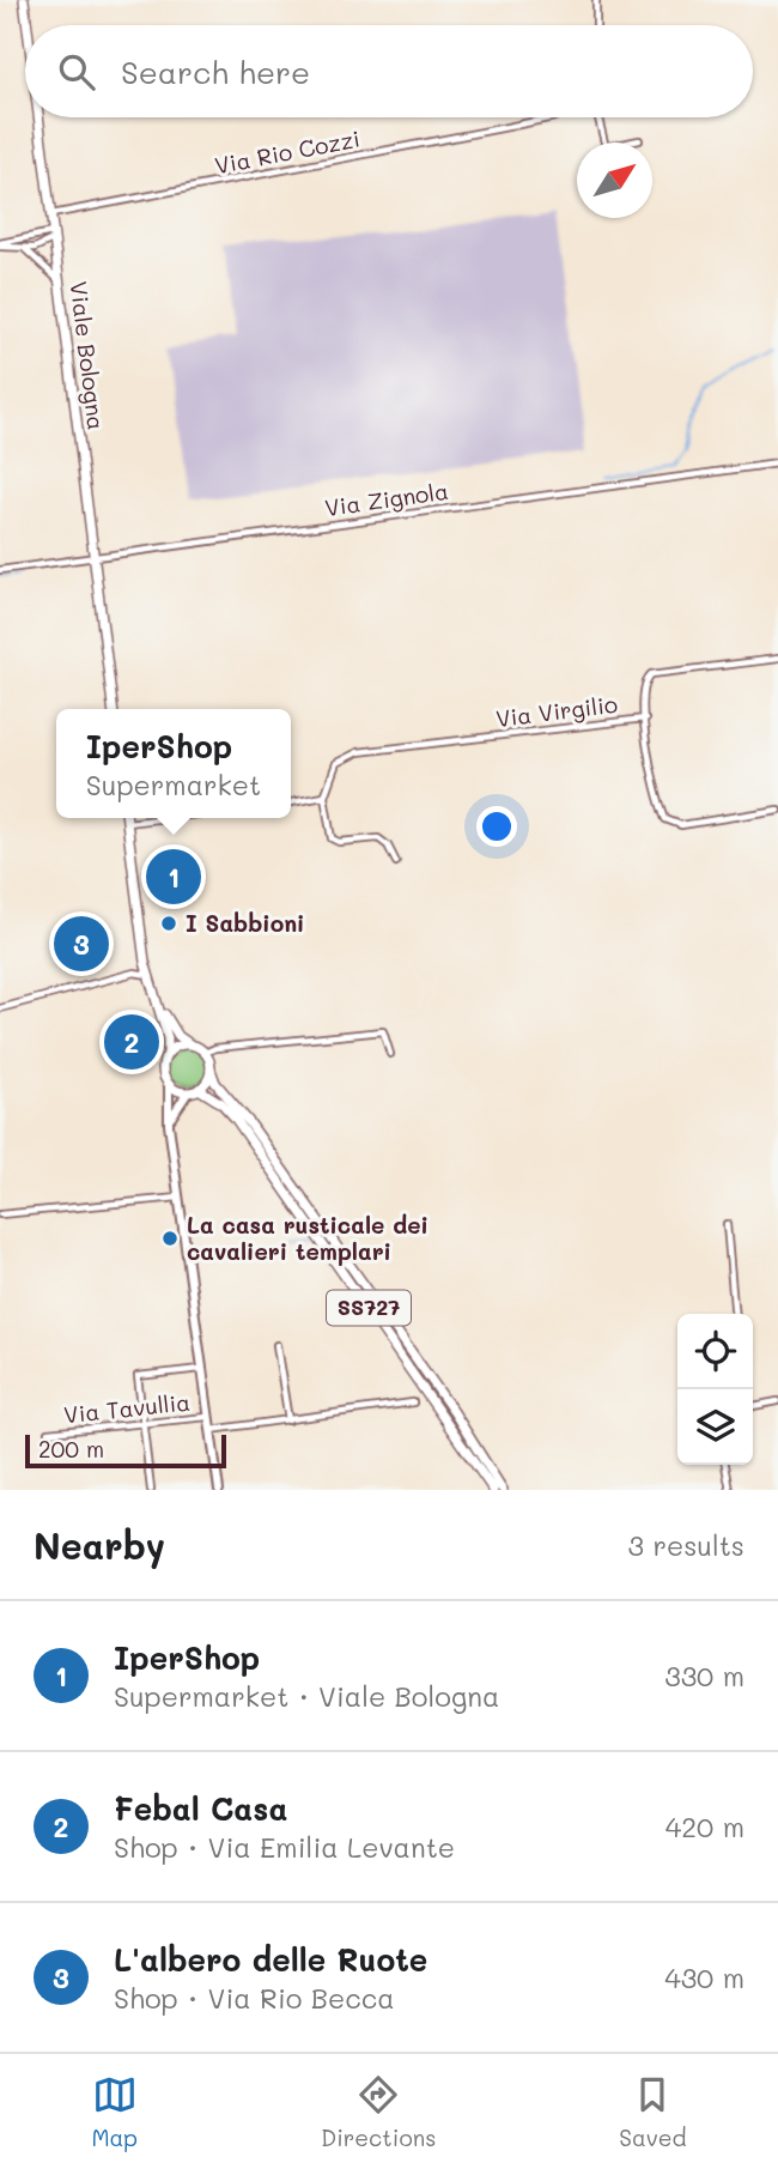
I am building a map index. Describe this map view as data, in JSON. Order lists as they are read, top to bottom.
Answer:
{
  "streets": {
    "main road": ["Viale Bologna", "SS727"],
    "street": [
      "Via Rio Cozzi",
      "Via Zignola",
      "Via Virgilio",
      "Via Tavullia"
    ]
  },
  "crossings": [
    ["Via Rio Cozzi", "Viale Bologna"],
    ["Viale Bologna", "Via Zignola"]
  ],
  "places": ["I Sabbioni", "La casa rusticale dei cavalieri templari"],
  "scale_bar": "200 m",
  "north": "top right",
  "page": {
    "search": "Search here",
    "popup": ["IperShop", "Supermarket"],
    "pins": ["1", "3", "2"],
    "scale": "200 m",
    "heading": ["Nearby", "3 results"],
    "list": [
      {
        "mark": "1",
        "name": "IperShop",
        "note": "Supermarket · Viale Bologna",
        "value": "330 m"
      },
      {
        "mark": "2",
        "name": "Febal Casa",
        "note": "Shop · Via Emilia Levante",
        "value": "420 m"
      },
      {
        "mark": "3",
        "name": "L'albero delle Ruote",
        "note": "Shop · Via Rio Becca",
        "value": "430 m"
      }
    ],
    "nav": ["Map", "Directions", "Saved"]
  }
}
